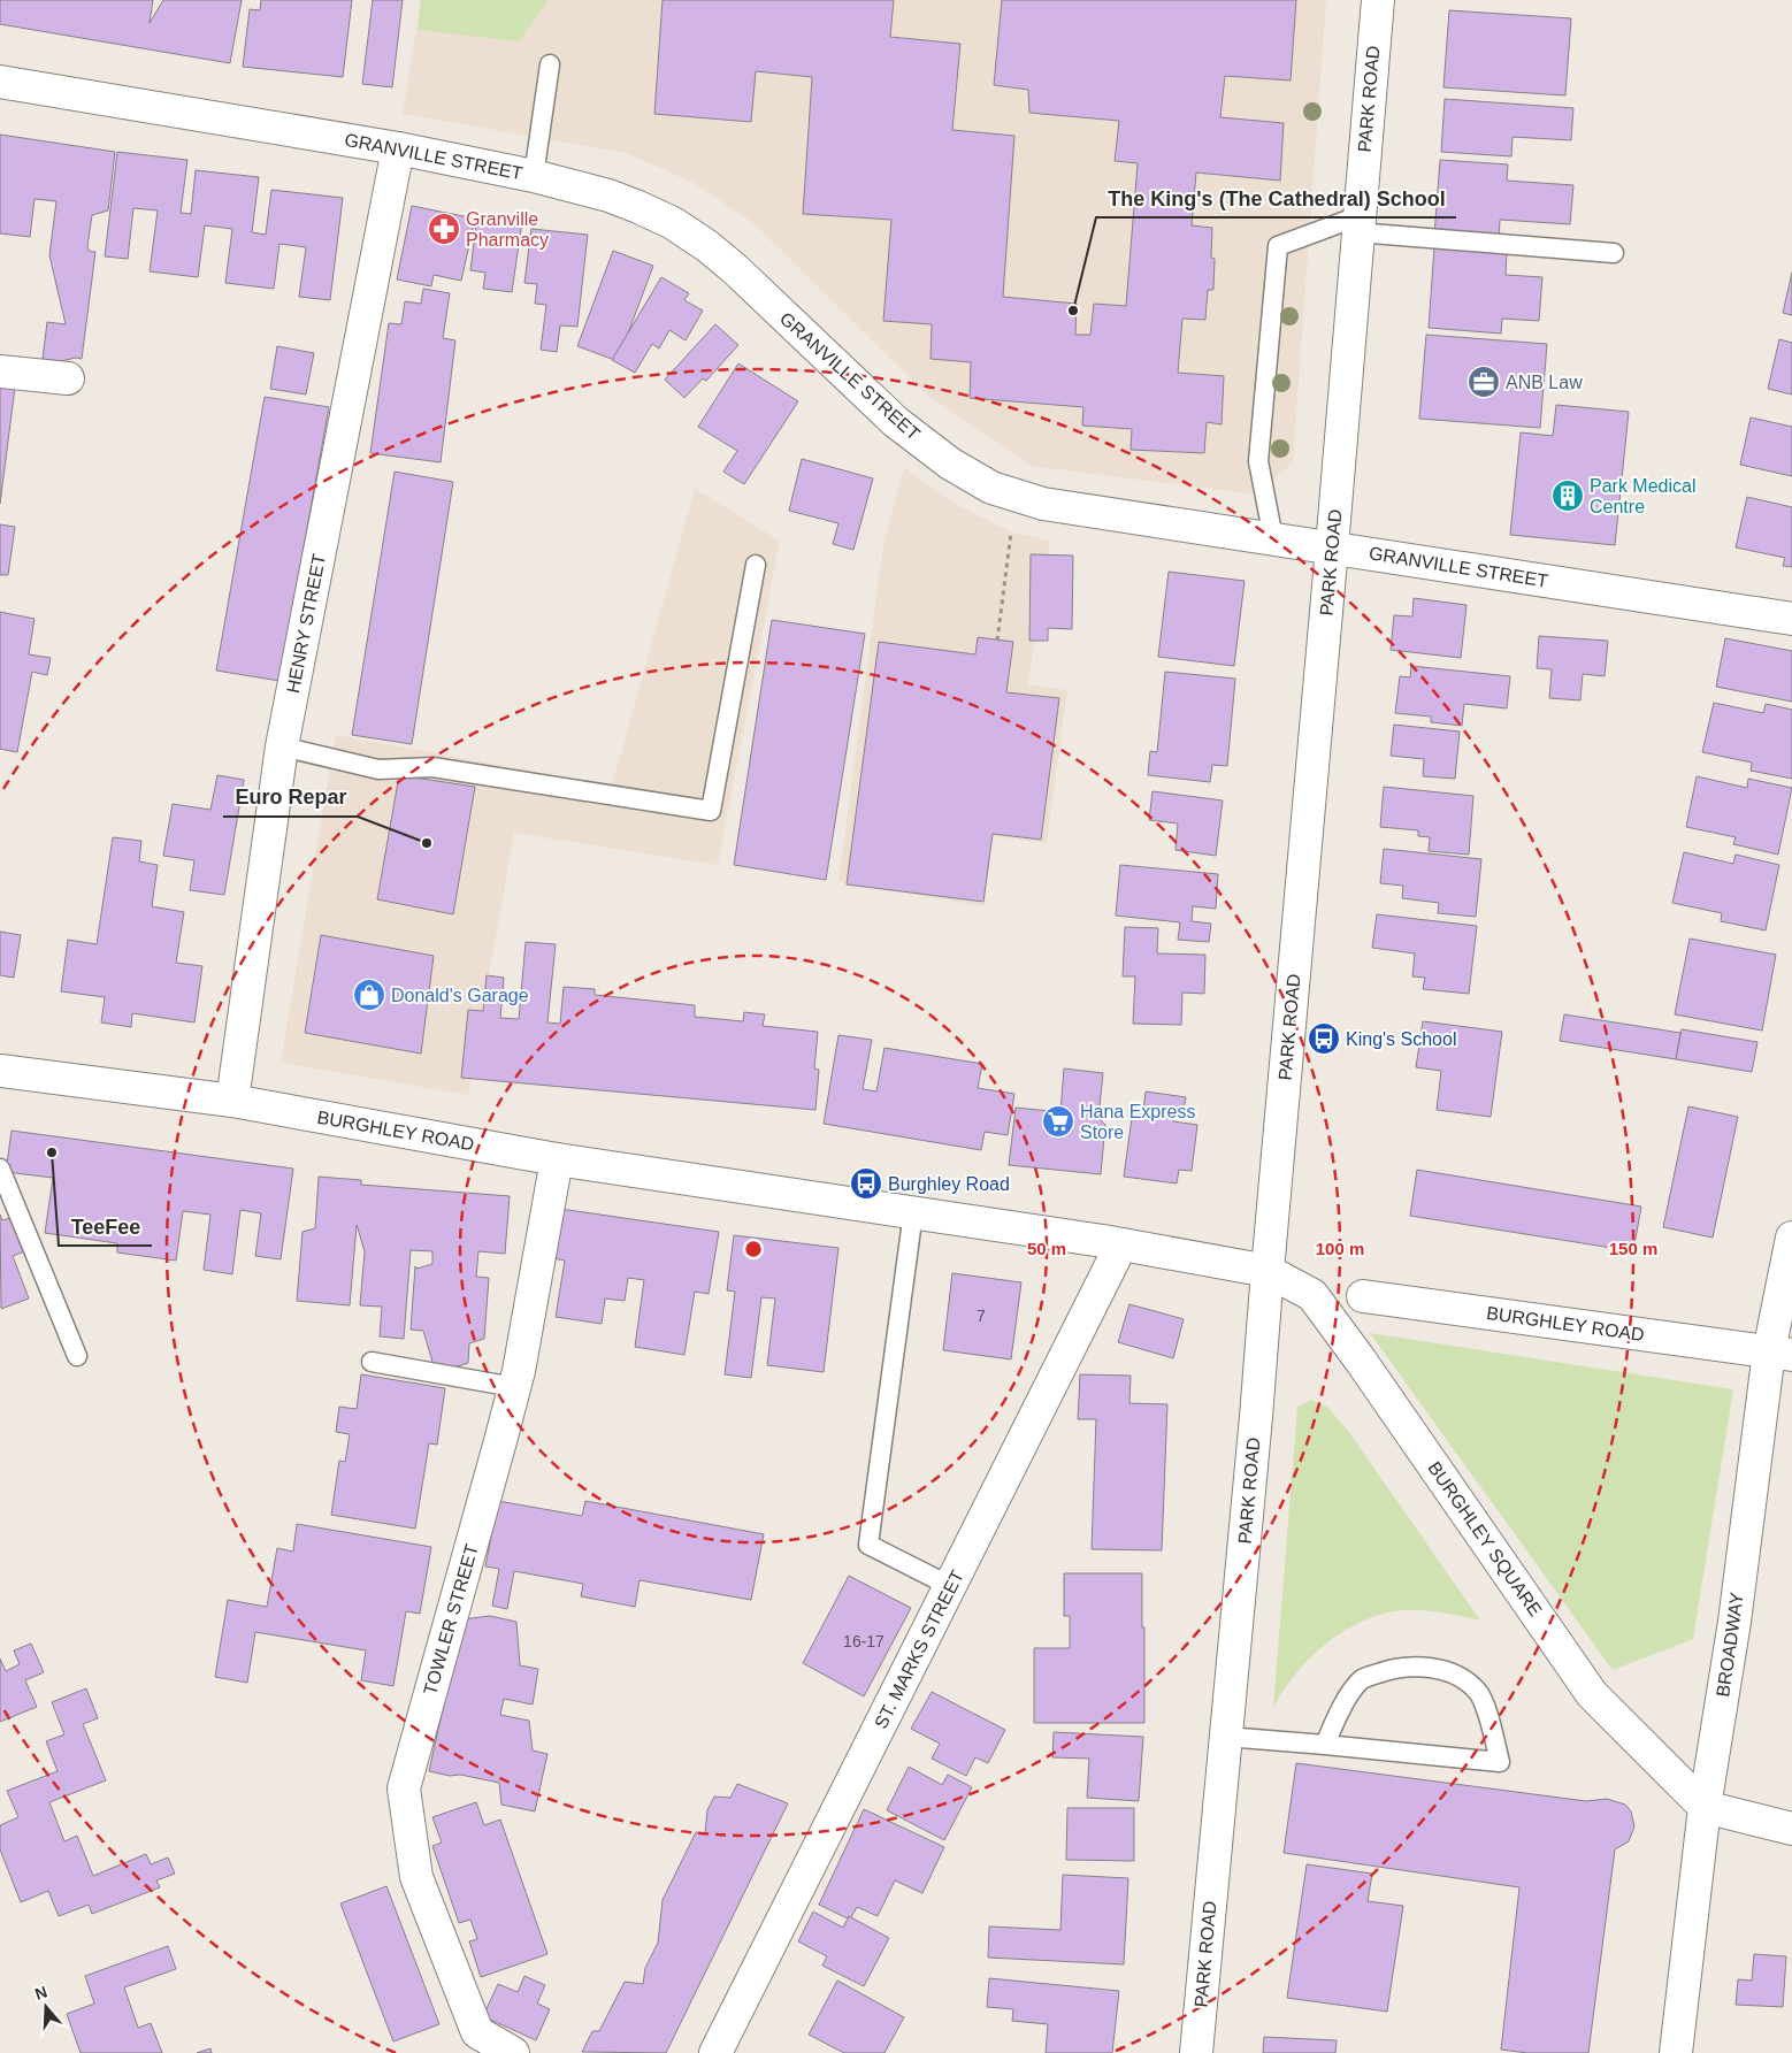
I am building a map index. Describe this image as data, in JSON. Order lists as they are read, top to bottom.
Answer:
{
  "streets": {
    "street": [
      "PARK ROAD",
      "GRANVILLE STREET",
      "HENRY STREET",
      "BURGHLEY ROAD",
      "BURGHLEY SQUARE",
      "TOWLER STREET",
      "BROADWAY",
      "ST. MARKS STREET"
    ]
  },
  "crossings": [
    ["PARK ROAD", "GRANVILLE STREET"],
    ["PARK ROAD", "BURGHLEY ROAD"],
    ["PARK ROAD", "BURGHLEY SQUARE"],
    ["GRANVILLE STREET", "HENRY STREET"],
    ["HENRY STREET", "BURGHLEY ROAD"],
    ["BURGHLEY ROAD", "BURGHLEY SQUARE"],
    ["BURGHLEY ROAD", "TOWLER STREET"],
    ["BURGHLEY ROAD", "BROADWAY"],
    ["BURGHLEY ROAD", "ST. MARKS STREET"],
    ["BURGHLEY SQUARE", "BROADWAY"]
  ],
  "places": {
    "pharmacy": ["Granville Pharmacy"],
    "other": ["The King's (The Cathedral) School", "Euro Repar", "TeeFee"],
    "office": ["ANB Law"],
    "building": ["Park Medical Centre"],
    "shop": ["Donald's Garage"],
    "bus stop": ["King's School", "Burghley Road"],
    "supermarket": ["Hana Express Store"]
  },
  "house_numbers": ["7", "16-17"],
  "north": "top",
  "rings": ["50 m", "100 m", "150 m"]
}
